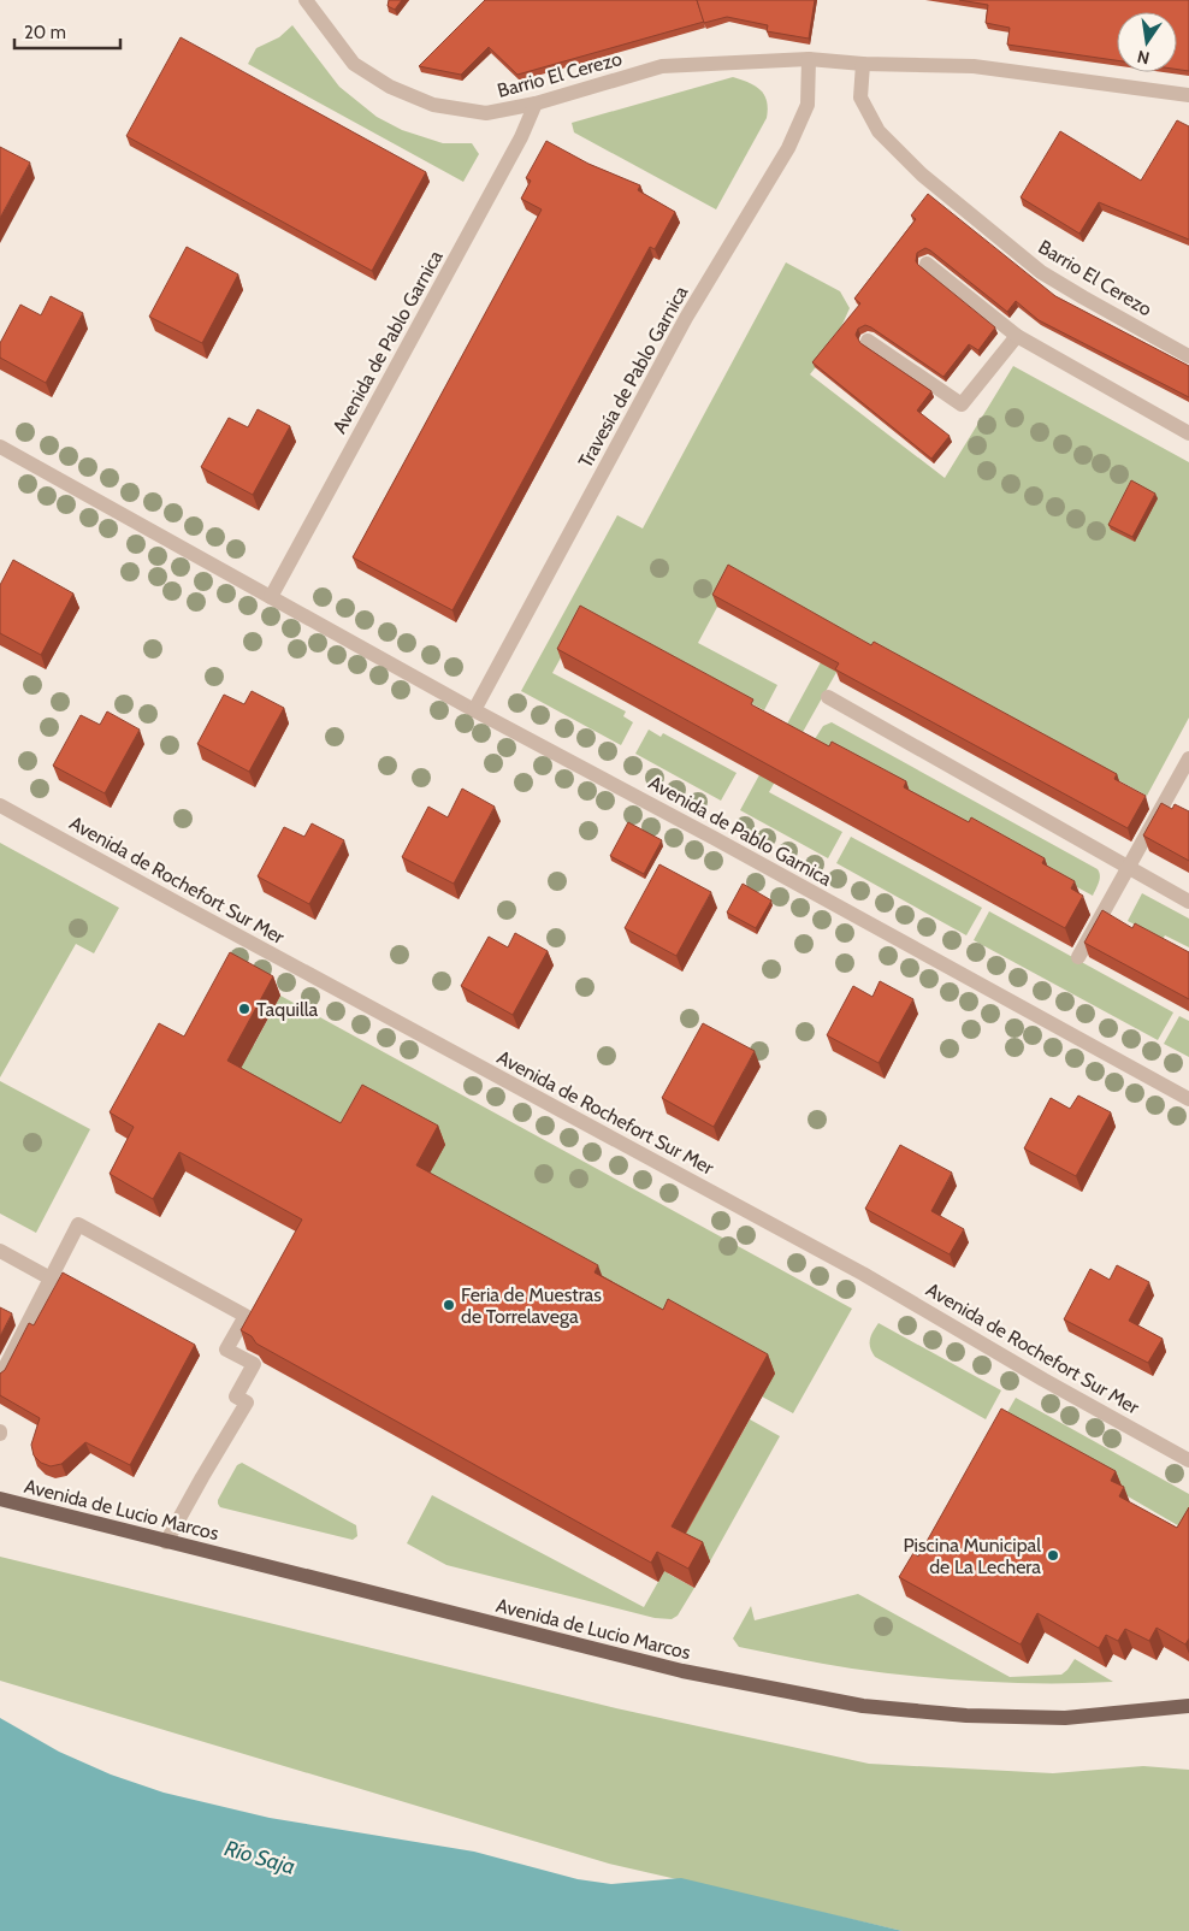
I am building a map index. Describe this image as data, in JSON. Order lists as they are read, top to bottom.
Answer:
{
  "streets": {
    "main road": ["Avenida de Lucio Marcos"],
    "street": [
      "Barrio El Cerezo",
      "Avenida de Pablo Garnica",
      "Travesía de Pablo Garnica",
      "Avenida de Rochefort Sur Mer"
    ]
  },
  "crossings": [
    ["Barrio El Cerezo", "Avenida de Pablo Garnica"],
    ["Barrio El Cerezo", "Travesía de Pablo Garnica"],
    ["Avenida de Pablo Garnica", "Travesía de Pablo Garnica"]
  ],
  "water": ["Río Saja"],
  "places": ["Taquilla", "Feria de Muestras de Torrelavega", "Piscina Municipal de La Lechera"],
  "scale_bar": "20 m",
  "north": "bottom"
}
